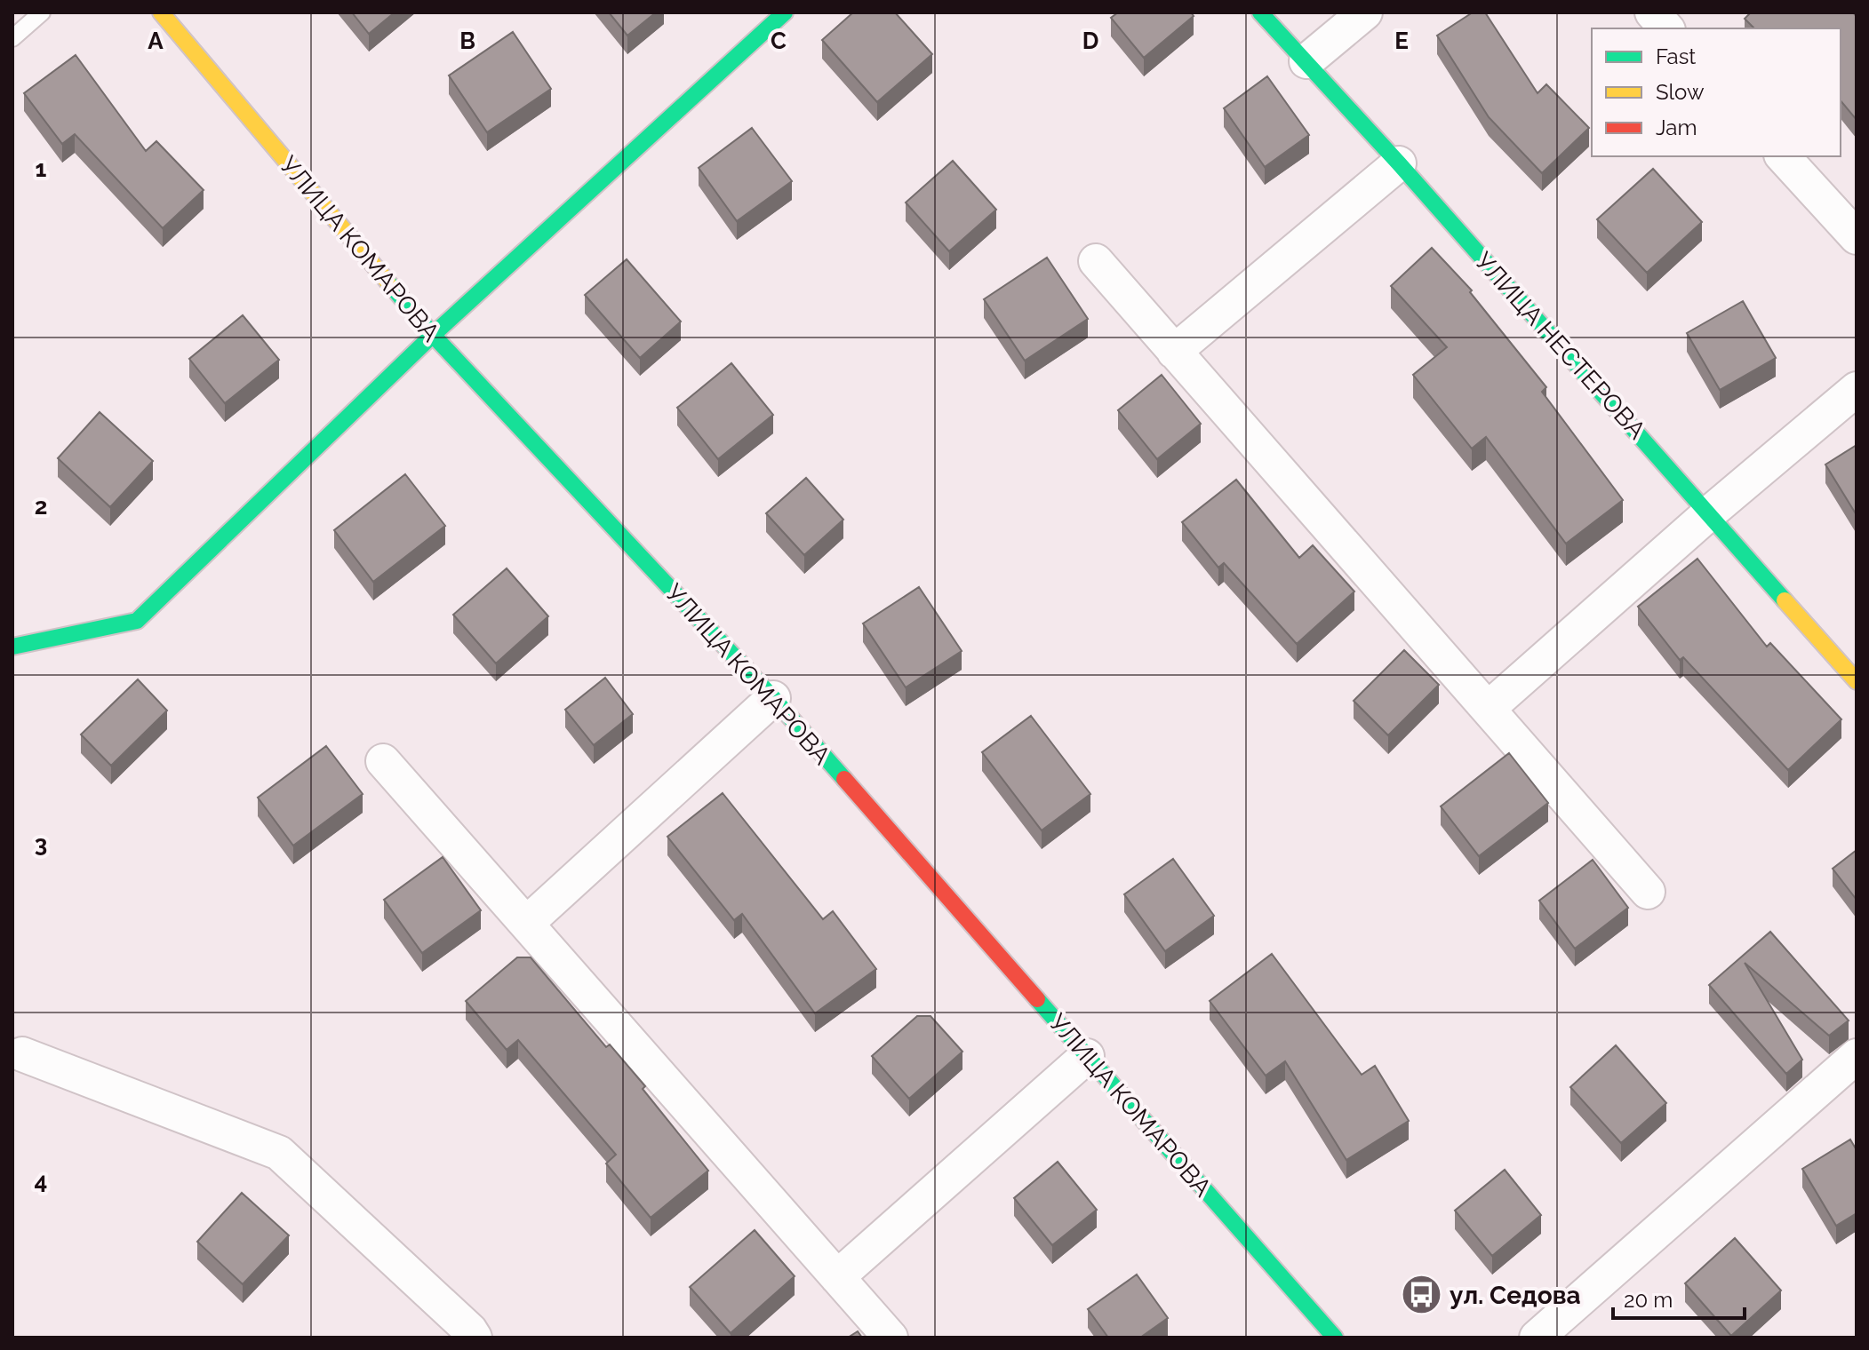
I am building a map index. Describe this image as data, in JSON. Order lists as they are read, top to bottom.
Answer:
{
  "streets": {
    "street": ["УЛИЦА КОМАРОВА", "УЛИЦА НЕСТЕРОВА"]
  },
  "places": {
    "bus stop": ["ул. Седова"]
  },
  "legend": ["Fast", "Slow", "Jam"],
  "scale_bar": "20 m",
  "grid": {
    "columns": [
      "A",
      "B",
      "C",
      "D",
      "E"
    ],
    "rows": [
      "1",
      "2",
      "3",
      "4"
    ]
  }
}
